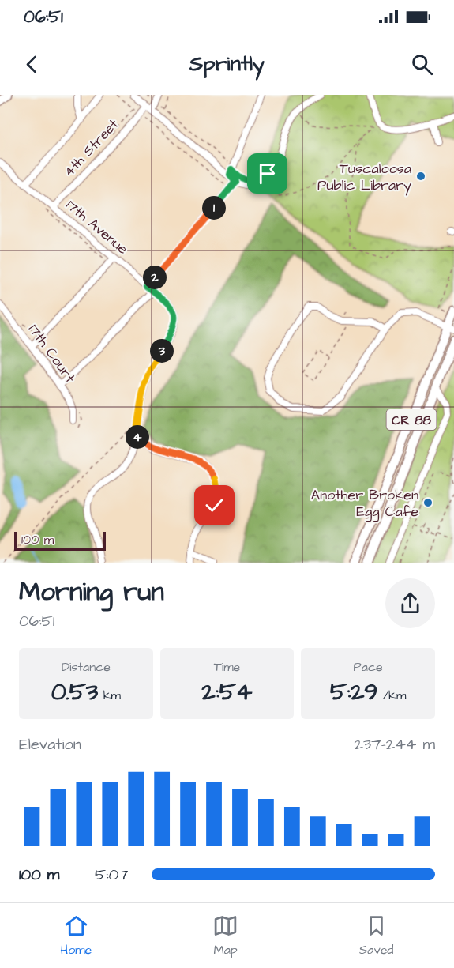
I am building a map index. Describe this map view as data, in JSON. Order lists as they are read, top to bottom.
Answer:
{
  "streets": {
    "main road": ["CR 88"],
    "street": ["4th Street", "17th Avenue", "17th Court"]
  },
  "crossings": [
    ["4th Street", "17th Avenue"]
  ],
  "places": ["Tuscaloosa Public Library", "Another Broken Egg Cafe"],
  "scale_bar": "100 m",
  "page": {
    "status": "06:51",
    "header": "Sprintly",
    "pins": [
      "1",
      "2",
      "3",
      "4"
    ],
    "scale": "100 m",
    "heading": ["Morning run", "06:51"],
    "stats": [
      ["Distance", "0.53 km"],
      ["Time", "2:54"],
      ["Pace", "5:29 /km"]
    ],
    "chart": ["Elevation", "237–244 m"],
    "list": [
      {
        "name": "100 m",
        "note": "5:07"
      }
    ],
    "tabs": ["Home", "Map", "Saved"]
  }
}
